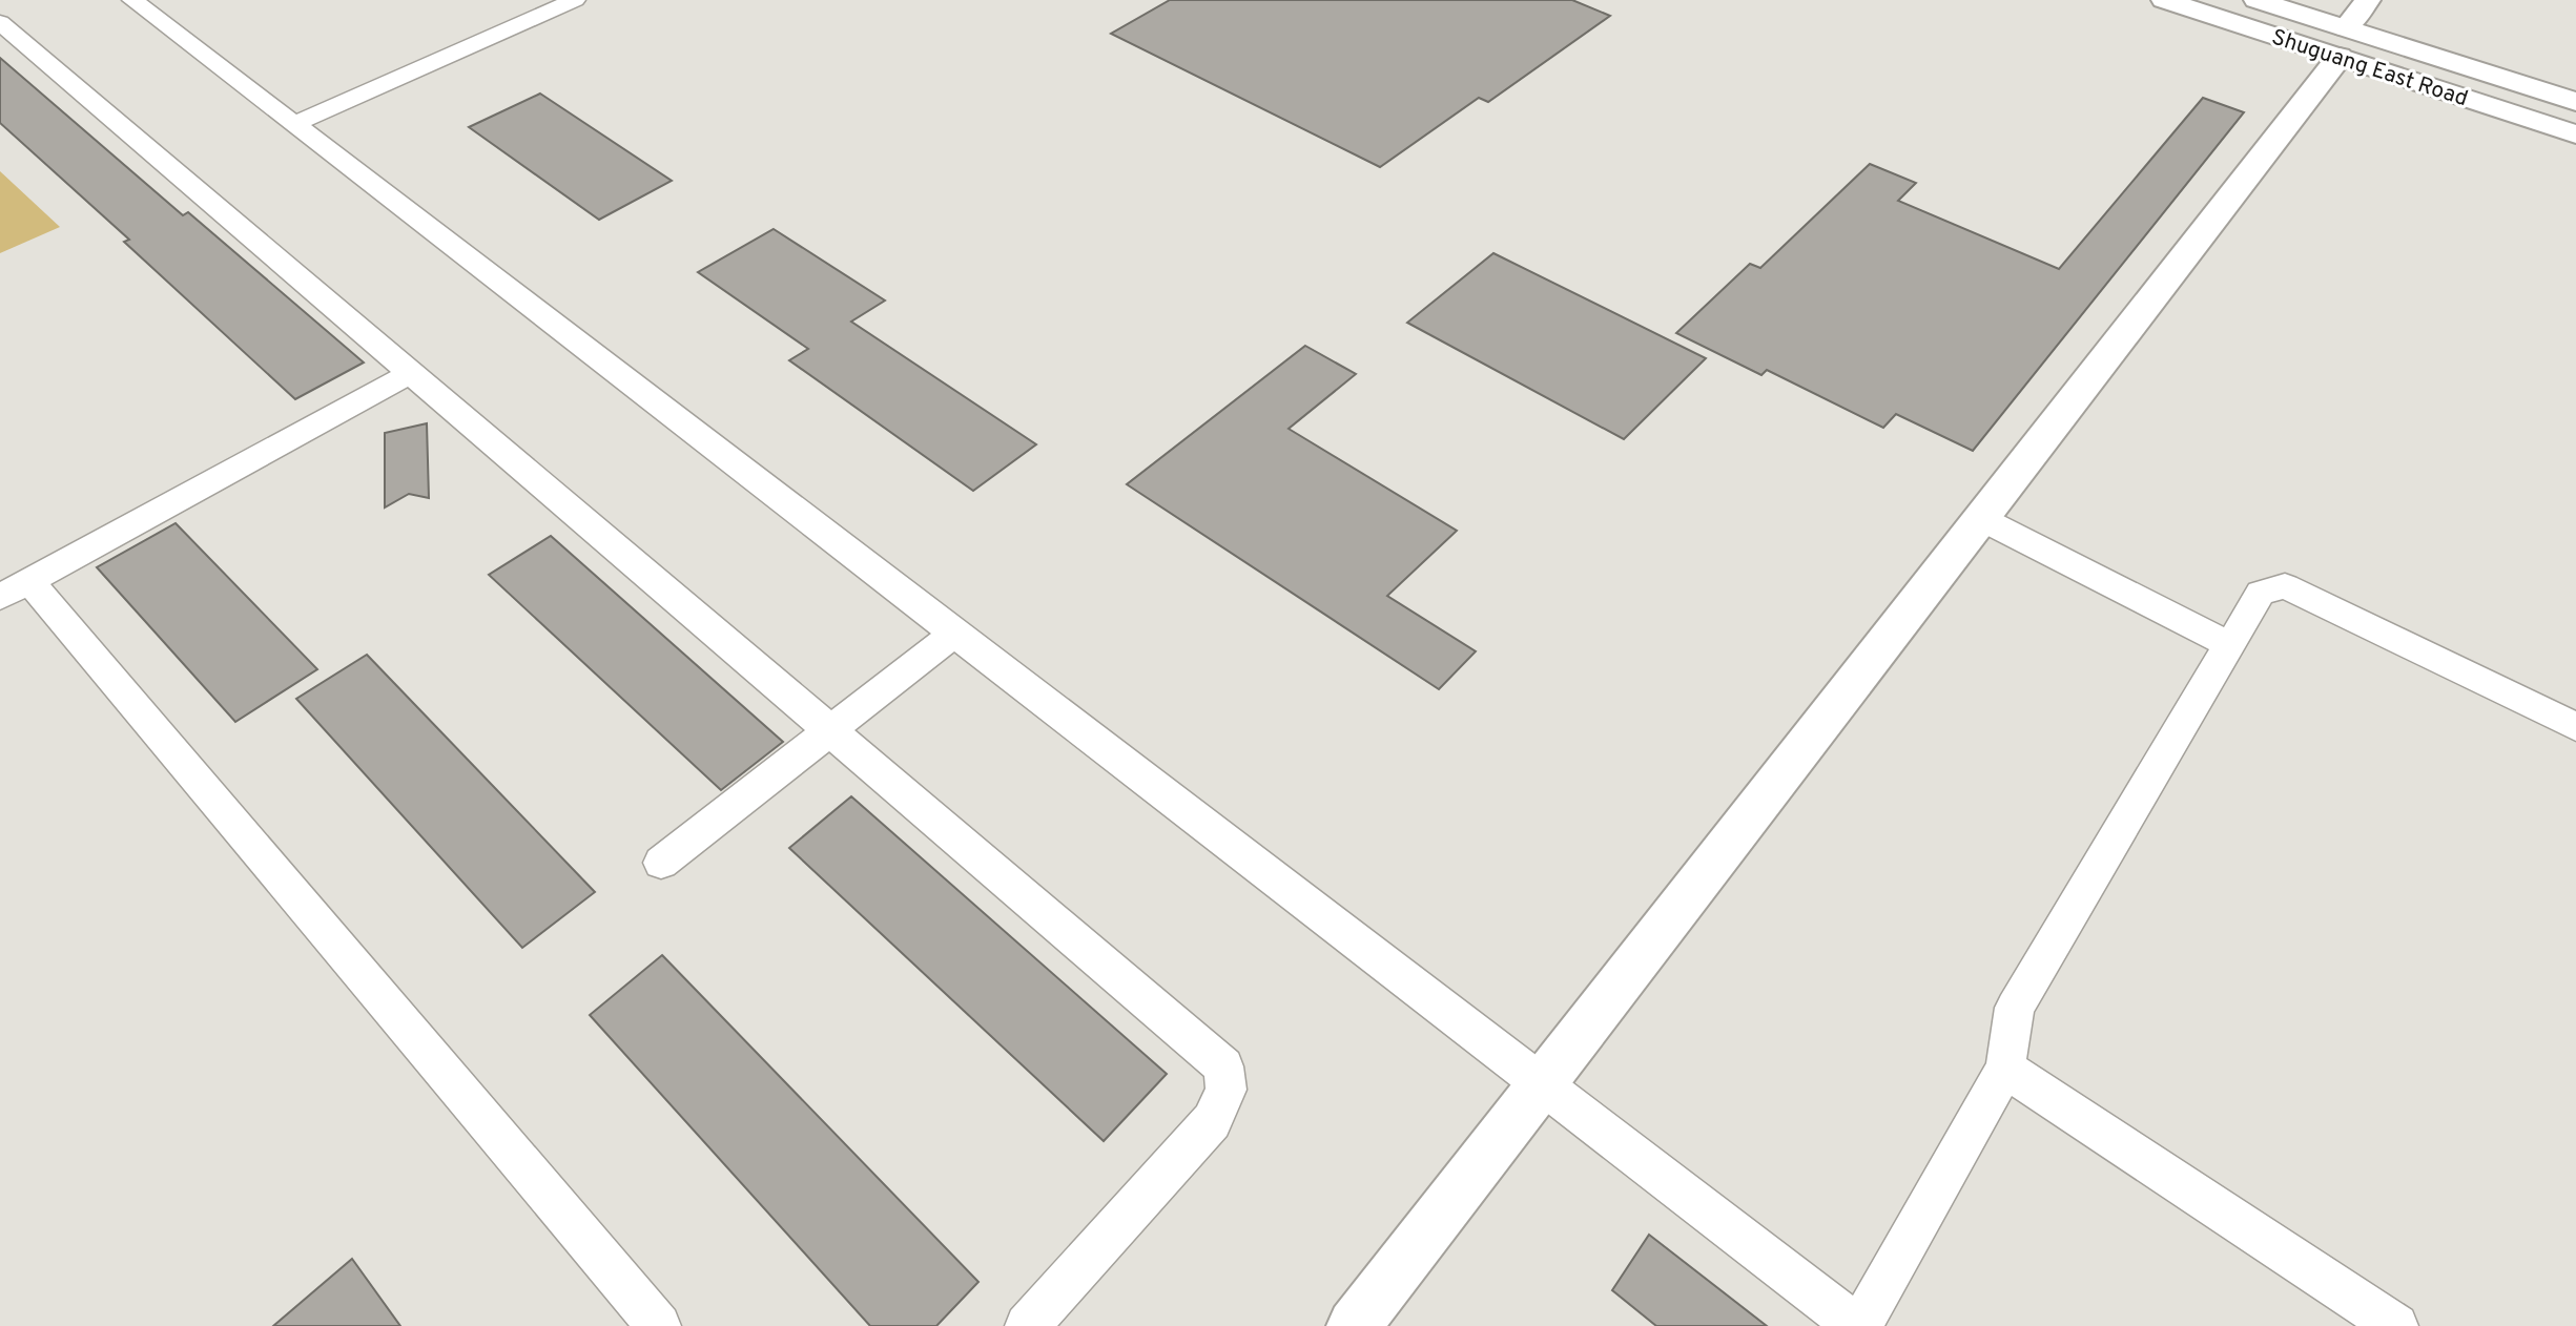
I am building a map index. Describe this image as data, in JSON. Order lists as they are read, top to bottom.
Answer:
{
  "streets": {
    "street": ["Shuguang East Road"]
  }
}
